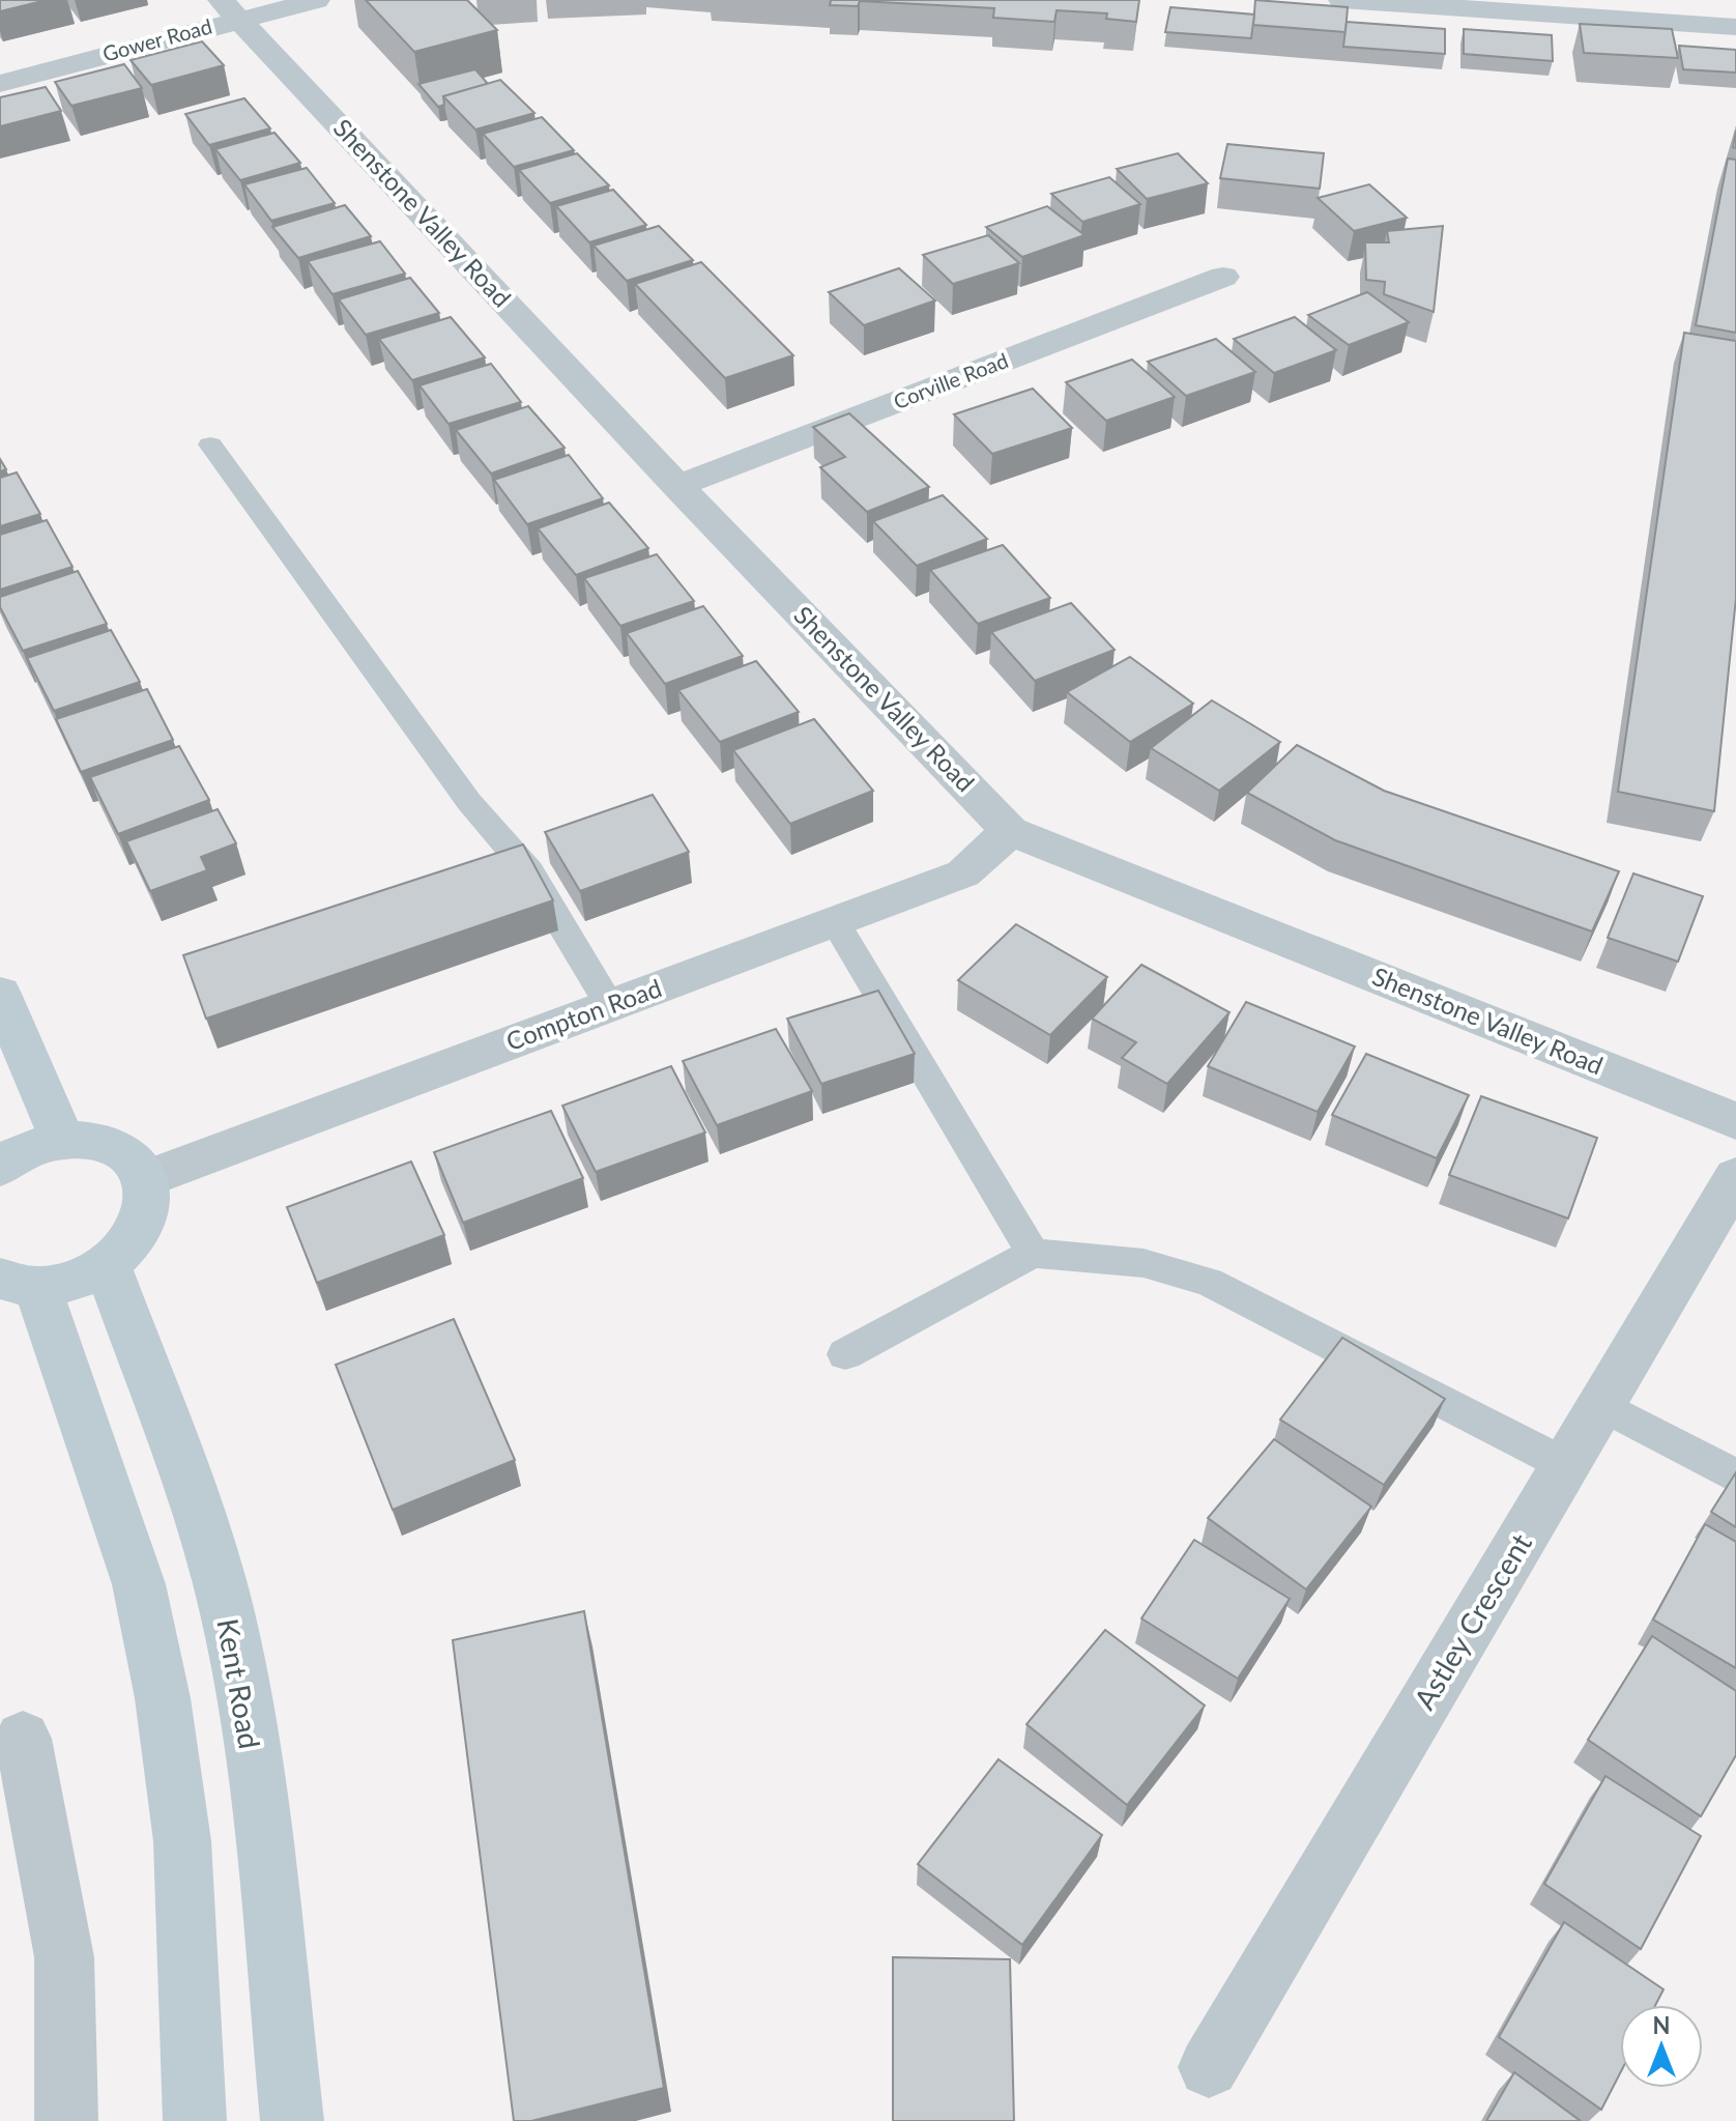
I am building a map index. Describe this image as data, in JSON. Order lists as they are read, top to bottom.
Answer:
{
  "streets": {
    "main road": ["Kent Road"],
    "street": [
      "Gower Road",
      "Shenstone Valley Road",
      "Corville Road",
      "Compton Road",
      "Astley Crescent"
    ]
  },
  "crossings": [
    ["Gower Road", "Shenstone Valley Road"],
    ["Shenstone Valley Road", "Corville Road"],
    ["Shenstone Valley Road", "Compton Road"]
  ],
  "north": "top"
}
